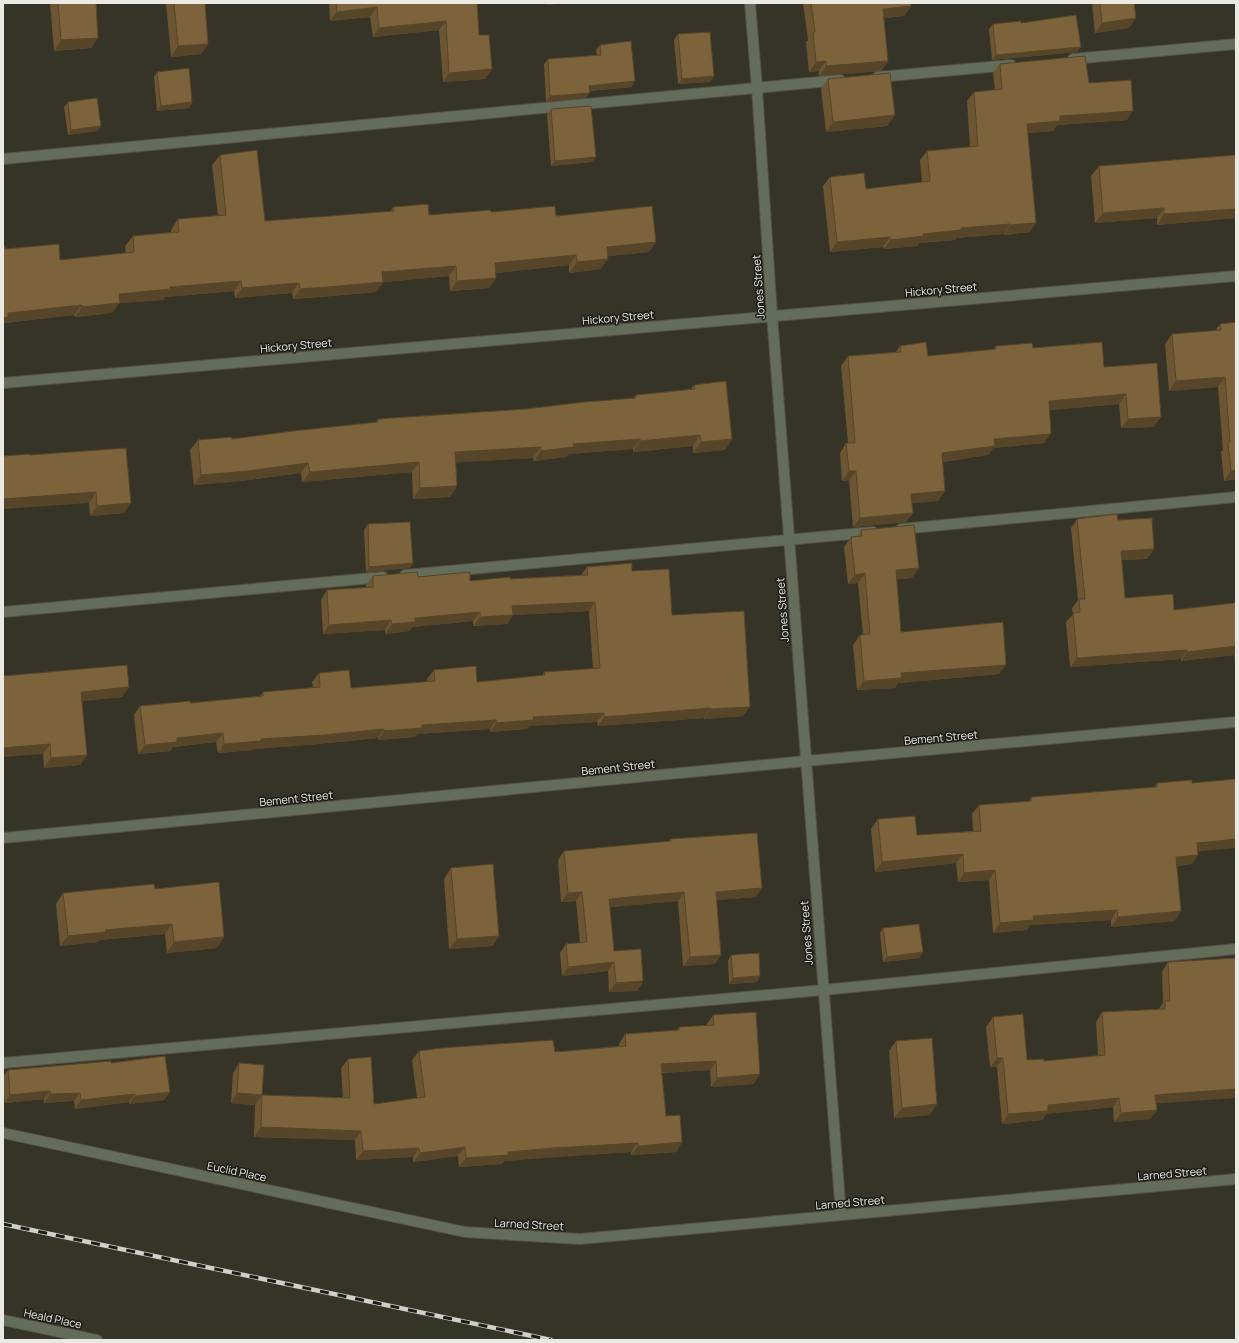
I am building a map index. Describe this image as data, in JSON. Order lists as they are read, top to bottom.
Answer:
{
  "streets": {
    "street": [
      "Jones Street",
      "Hickory Street",
      "Bement Street",
      "Euclid Place",
      "Larned Street",
      "Heald Place"
    ]
  },
  "crossings": [
    ["Jones Street", "Hickory Street"],
    ["Jones Street", "Bement Street"],
    ["Jones Street", "Larned Street"],
    ["Euclid Place", "Larned Street"]
  ]
}
